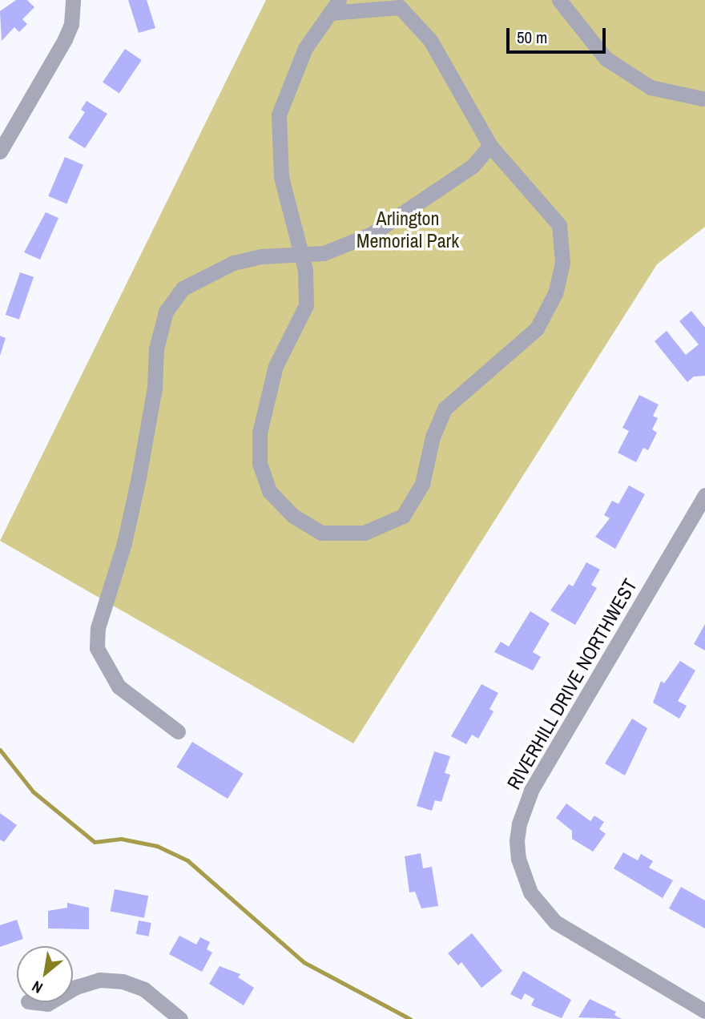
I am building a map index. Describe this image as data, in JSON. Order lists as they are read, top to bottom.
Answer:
{
  "streets": {
    "street": ["RIVERHILL DRIVE NORTHWEST"]
  },
  "parks": ["Arlington Memorial Park"],
  "scale_bar": "50 m",
  "north": "bottom left"
}
